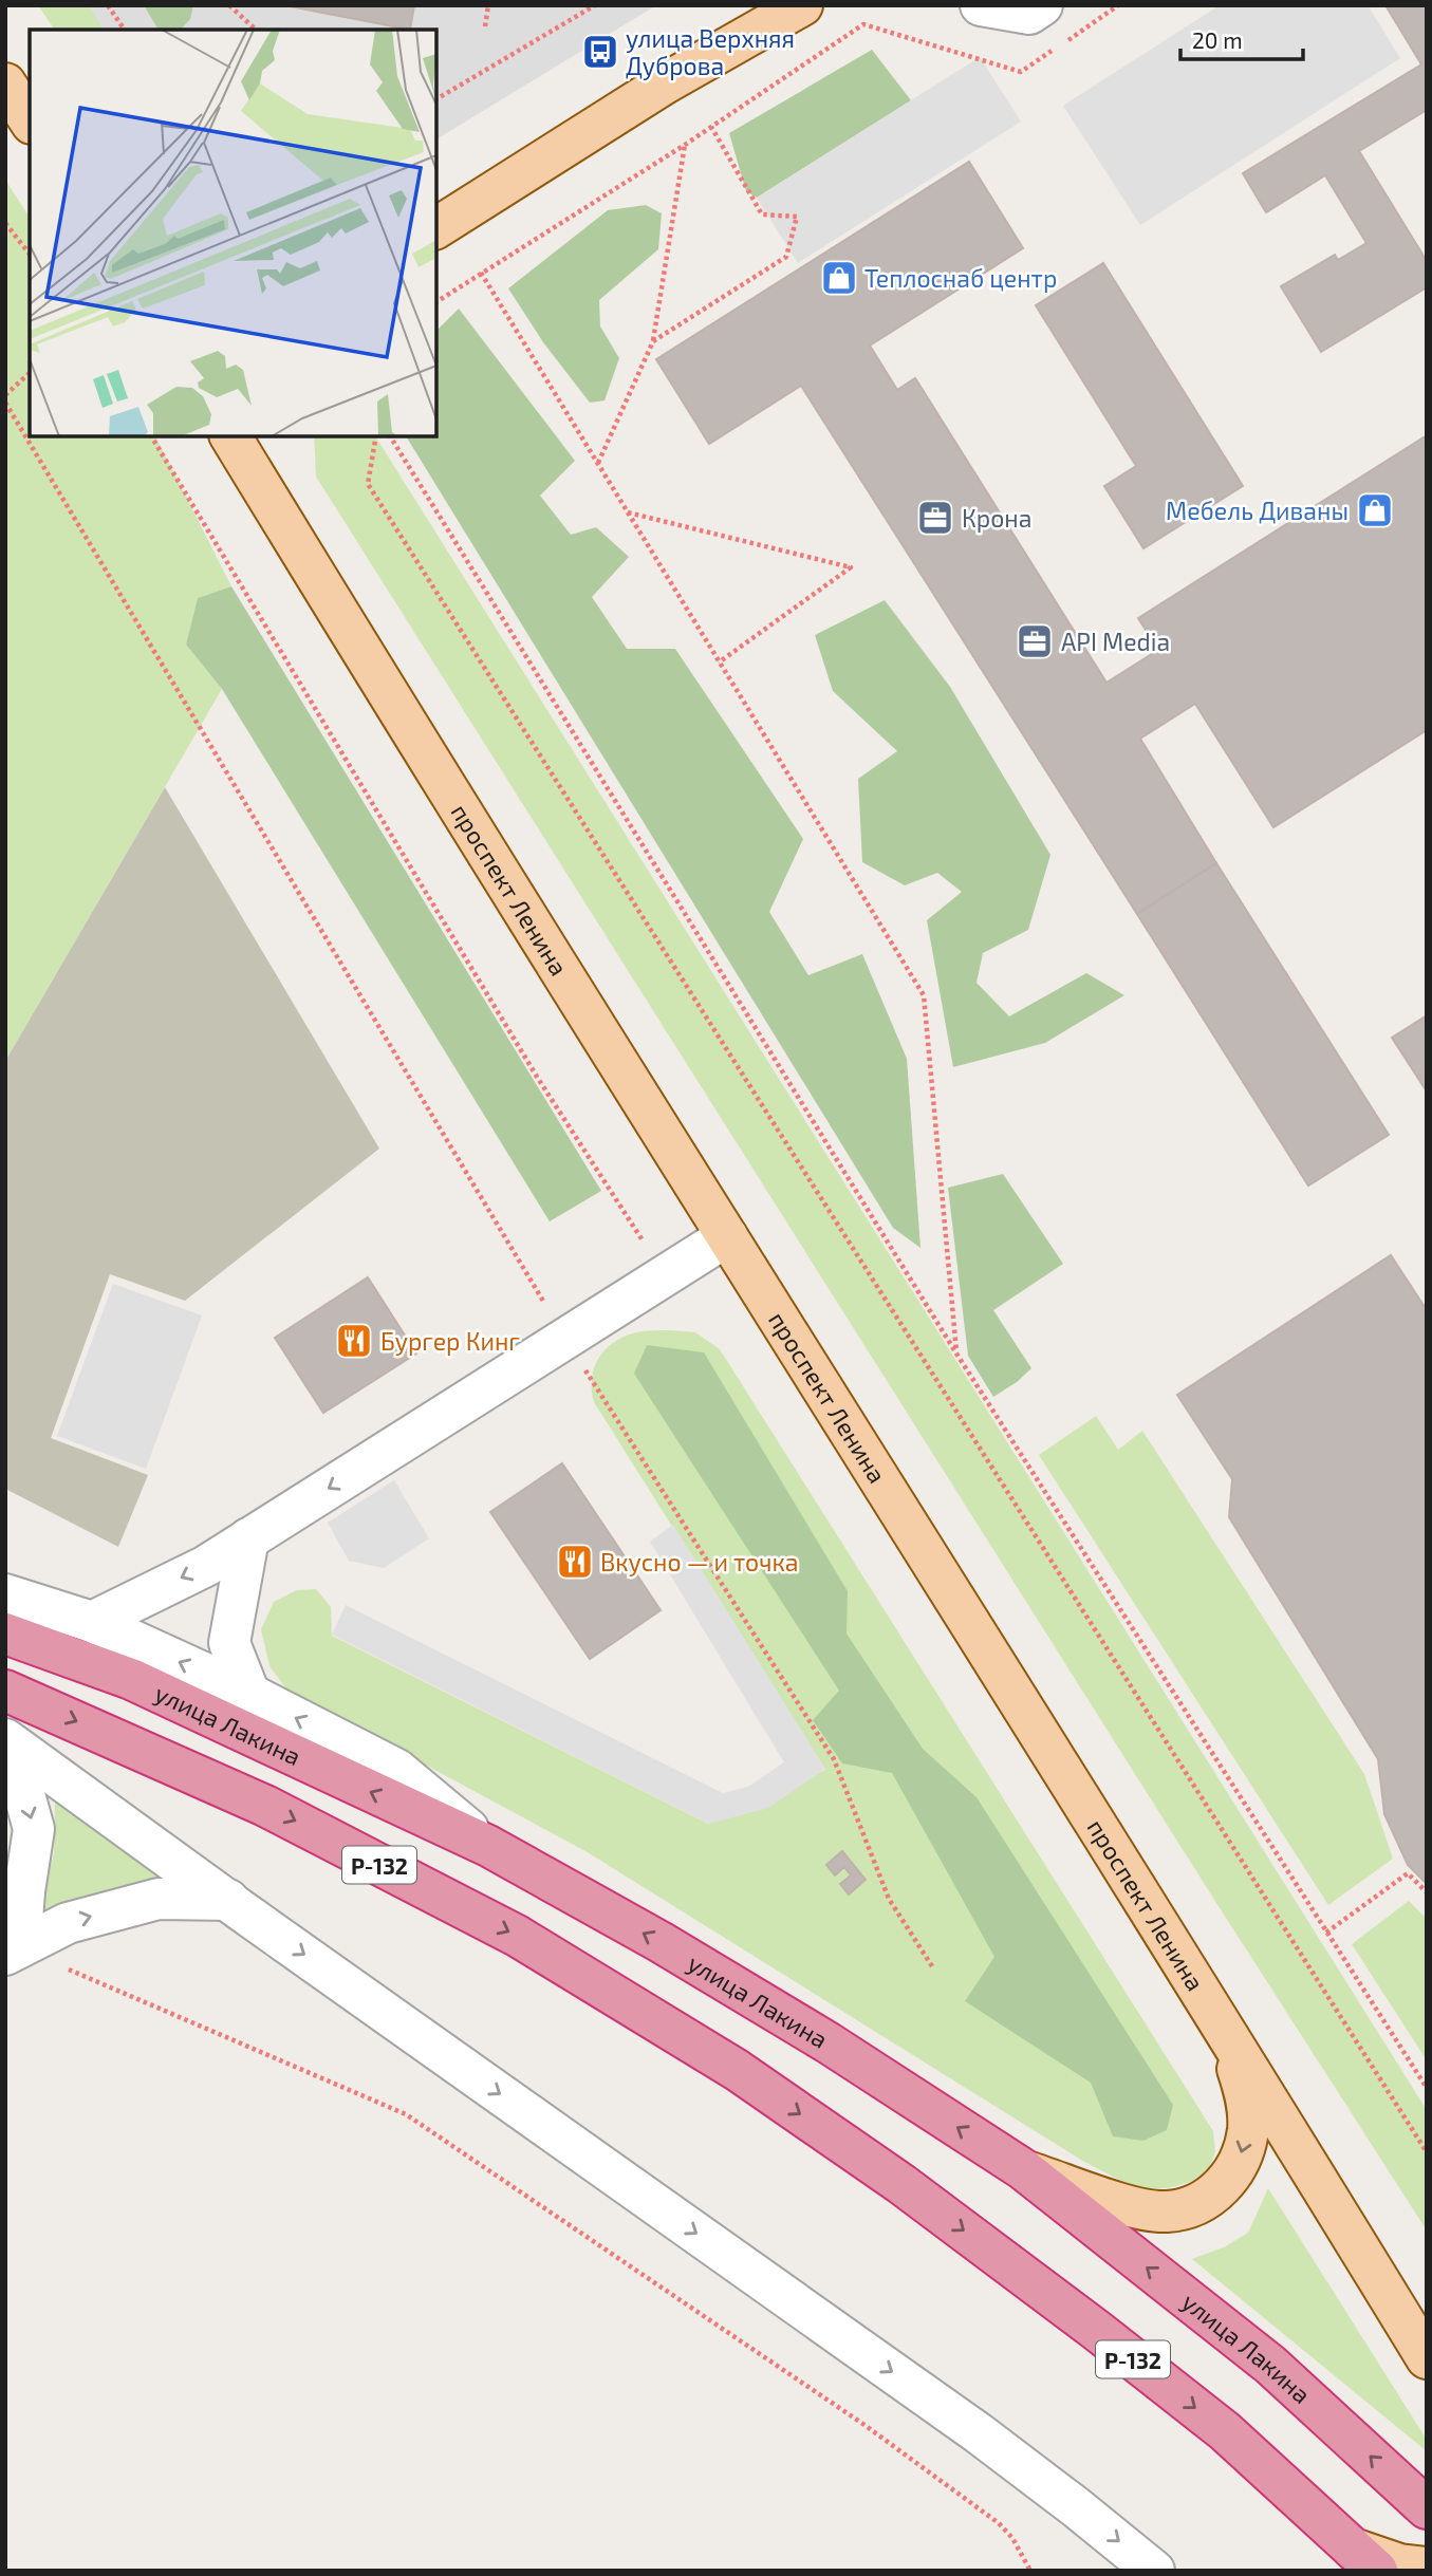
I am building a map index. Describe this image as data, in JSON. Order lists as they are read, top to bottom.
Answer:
{
  "streets": {
    "highway": ["улица Лакина", "Р-132"],
    "main road": ["проспект Ленина"]
  },
  "places": {
    "bus stop": ["улица Верхняя Дуброва"],
    "shop": ["Теплоснаб центр", "Мебель Диваны"],
    "office": ["Крона", "API Media"],
    "restaurant": ["Бургер Кинг", "Вкусно — и точка"]
  },
  "scale_bar": "20 m"
}
